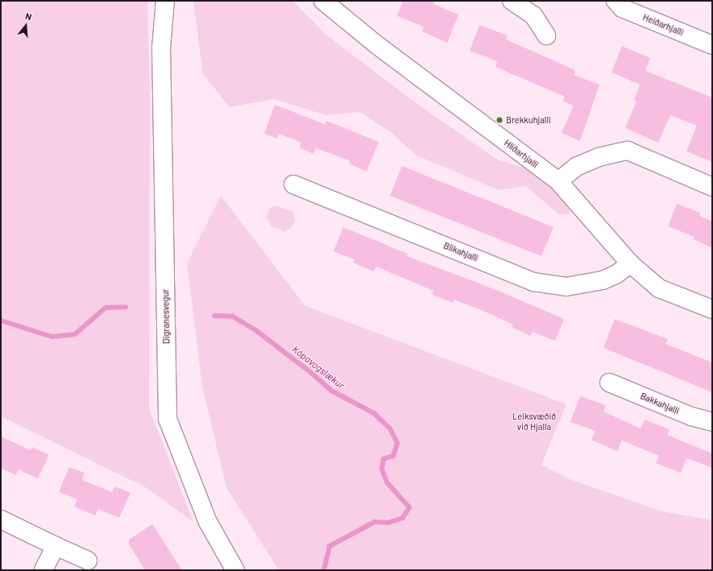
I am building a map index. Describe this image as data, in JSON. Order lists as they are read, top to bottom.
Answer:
{
  "streets": {
    "street": [
      "Heiðarhjalli",
      "Hlíðarhjalli",
      "Blikahjalli",
      "Digranesvegur",
      "Bakkahjalli"
    ]
  },
  "crossings": [
    ["Hlíðarhjalli", "Blikahjalli"]
  ],
  "water": ["Kópavogslækur"],
  "parks": ["Leiksvæðið við Hjalla"],
  "places": ["Brekkuhjalli"],
  "north": "top"
}
